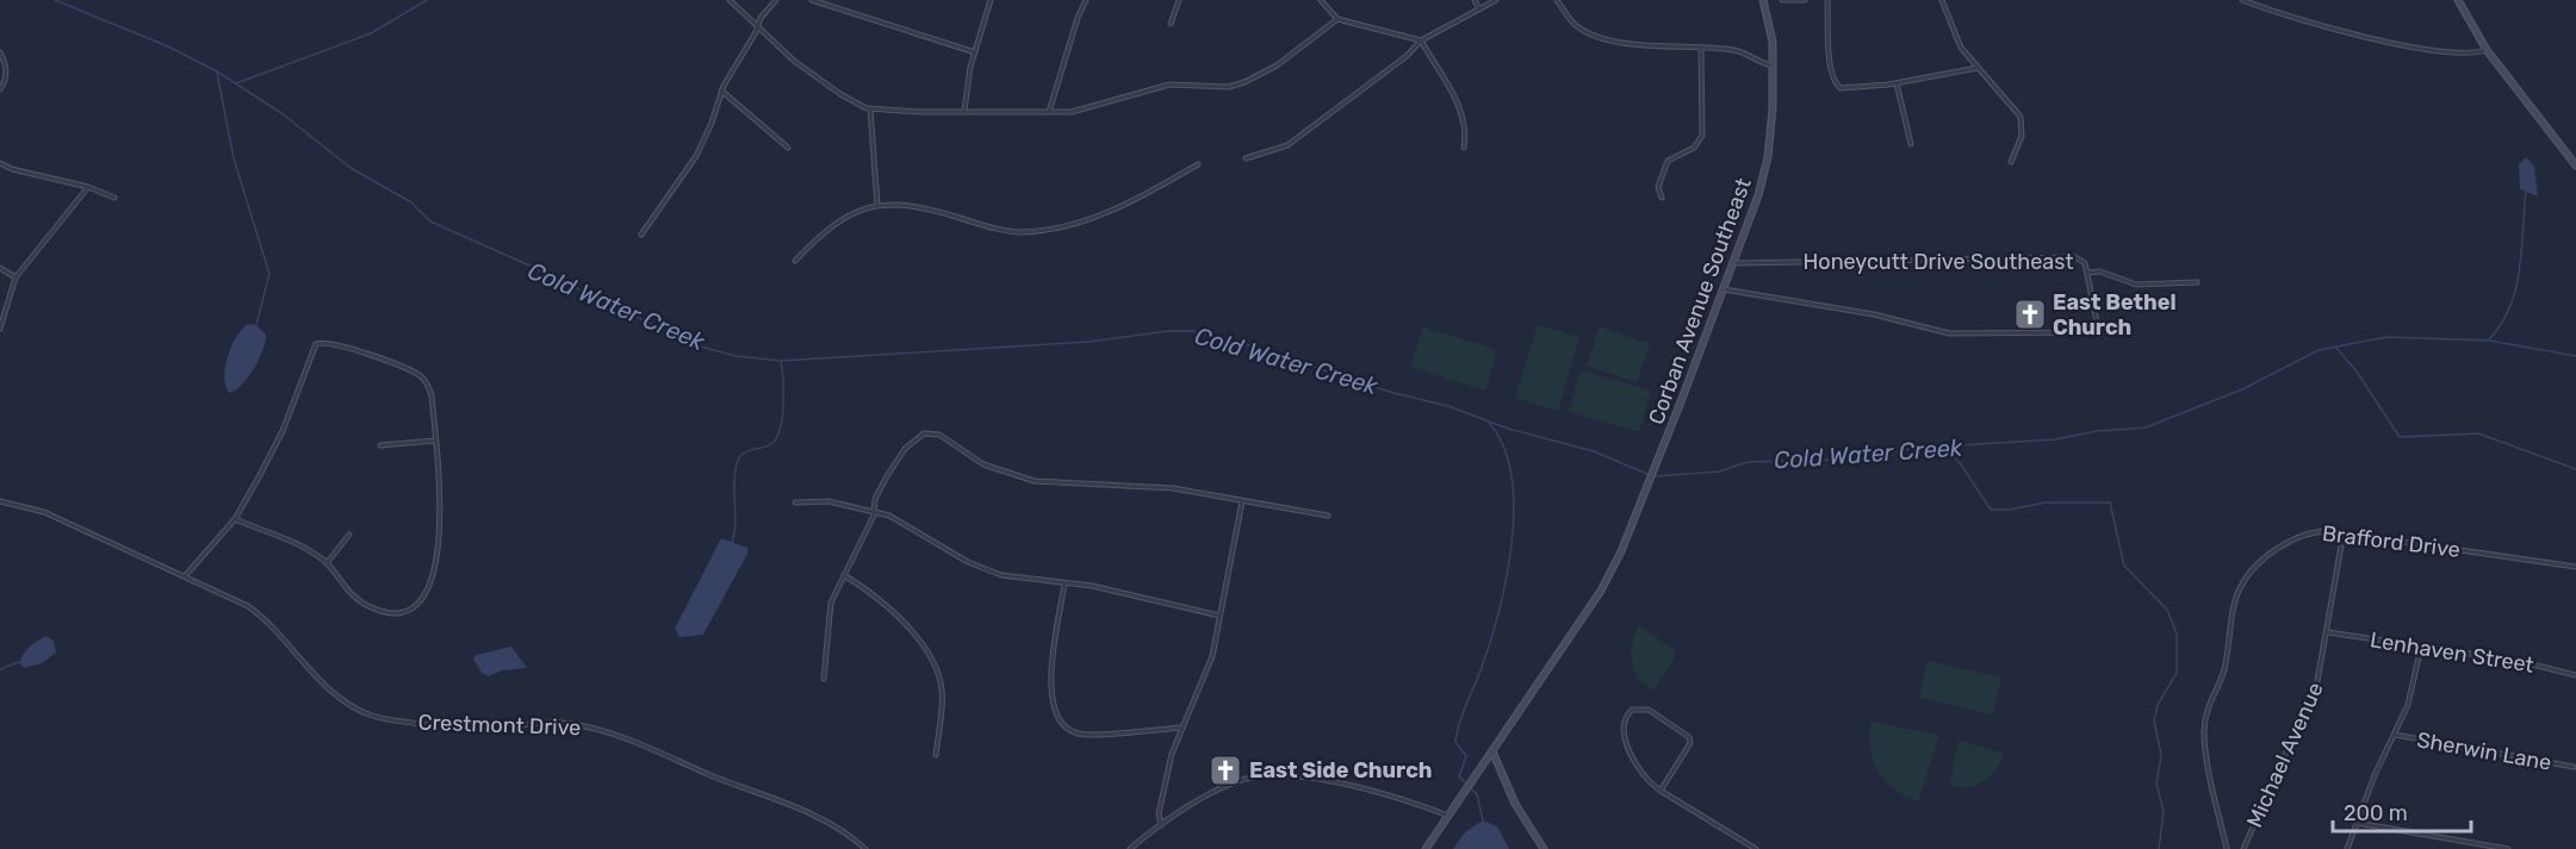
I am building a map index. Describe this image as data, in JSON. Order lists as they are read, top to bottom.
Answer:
{
  "streets": {
    "main road": ["Corban Avenue Southeast"],
    "street": [
      "Honeycutt Drive Southeast",
      "Brafford Drive",
      "Lenhaven Street",
      "Crestmont Drive",
      "Sherwin Lane",
      "Michael Avenue"
    ]
  },
  "crossings": [
    ["Honeycutt Drive Southeast", "Corban Avenue Southeast"],
    ["Brafford Drive", "Michael Avenue"],
    ["Lenhaven Street", "Michael Avenue"]
  ],
  "water": ["Cold Water Creek"],
  "places": {
    "church": ["East Bethel Church", "East Side Church"]
  },
  "scale_bar": "200 m"
}
